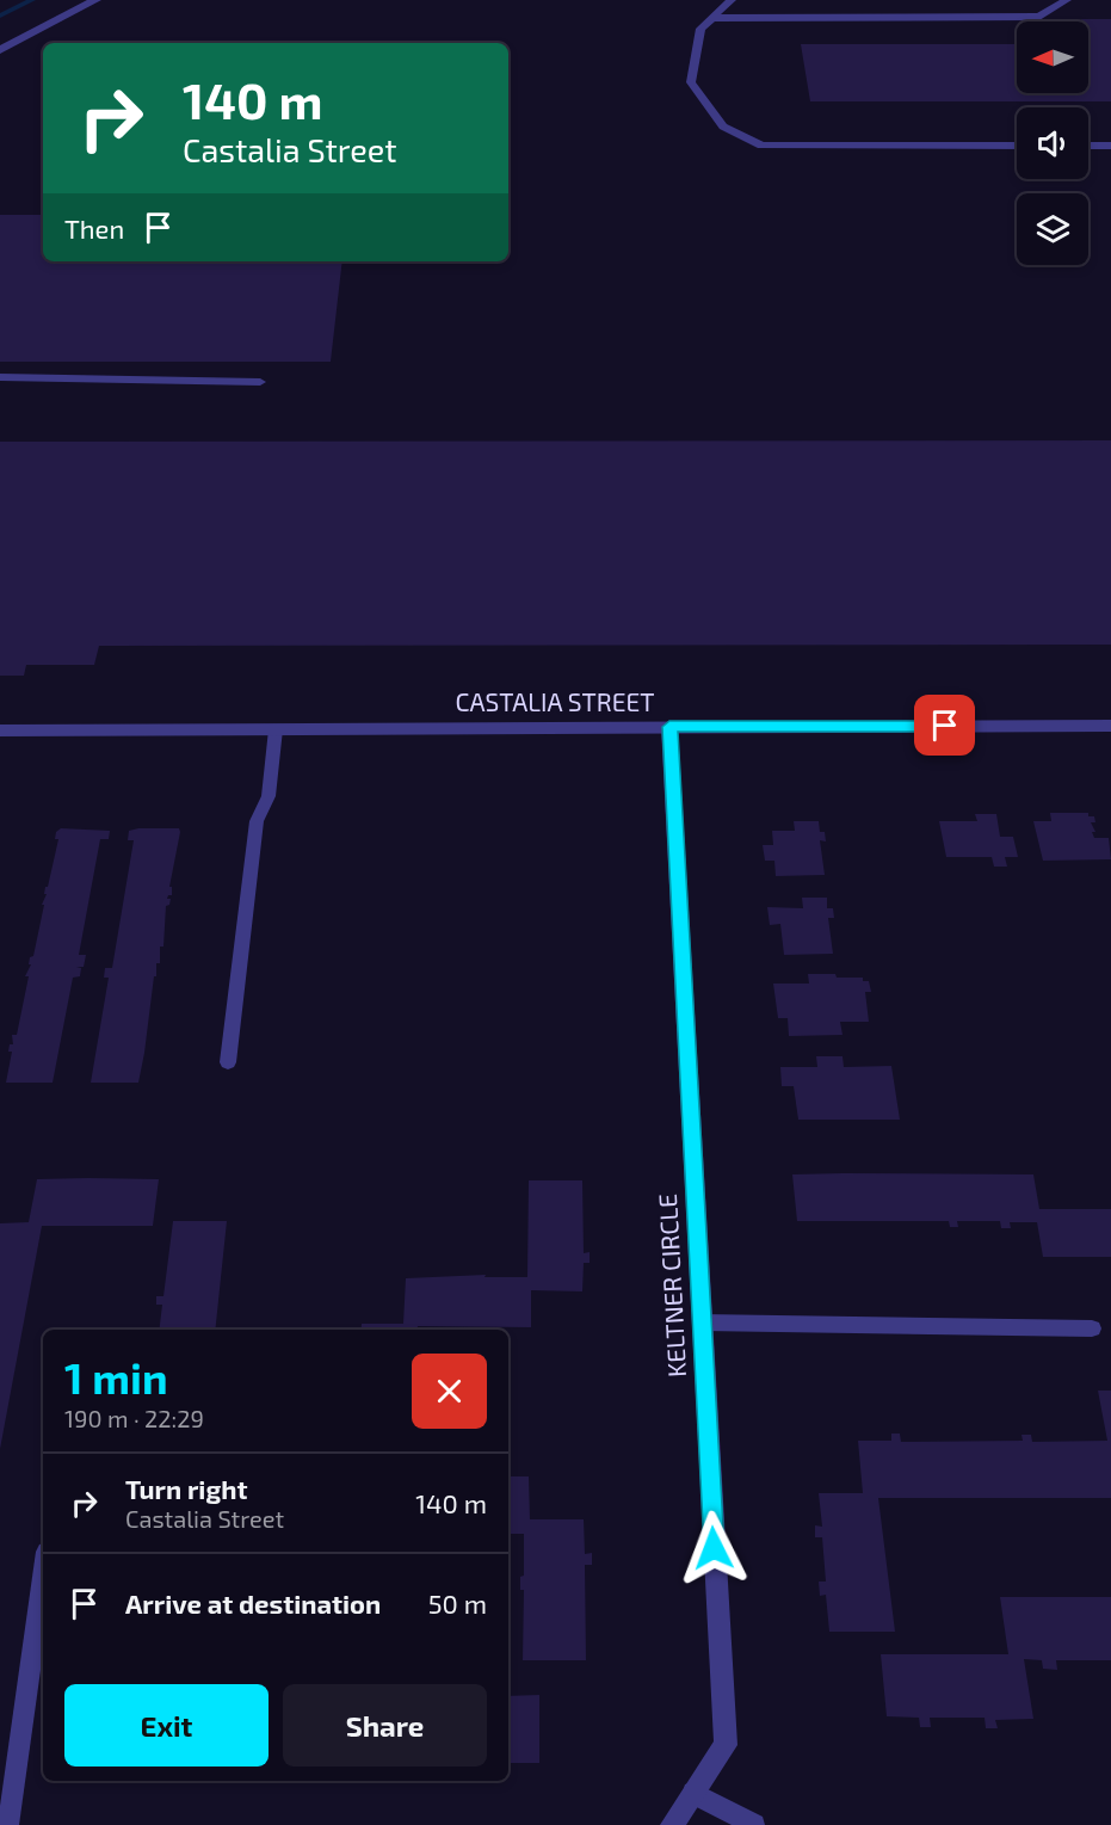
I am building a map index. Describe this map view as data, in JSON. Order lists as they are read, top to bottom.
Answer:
{
  "streets": {
    "street": ["CASTALIA STREET", "KELTNER CIRCLE"]
  },
  "crossings": [
    ["CASTALIA STREET", "KELTNER CIRCLE"]
  ],
  "north": "left",
  "page": {
    "turn": ["140 m", "Castalia Street"],
    "then": "Then",
    "heading": ["1 min", "190 m · 22:29"],
    "list": [
      {
        "name": "Turn right",
        "note": "Castalia Street",
        "value": "140 m"
      },
      {
        "name": "Arrive at destination",
        "value": "50 m"
      }
    ],
    "buttons": ["Exit", "Share"]
  }
}
